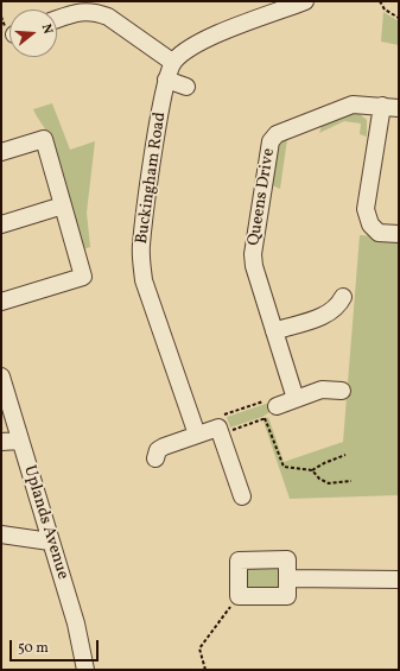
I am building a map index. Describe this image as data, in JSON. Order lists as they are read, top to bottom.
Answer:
{
  "streets": {
    "street": ["Buckingham Road", "Queens Drive", "Uplands Avenue"]
  },
  "scale_bar": "50 m",
  "north": "right"
}
